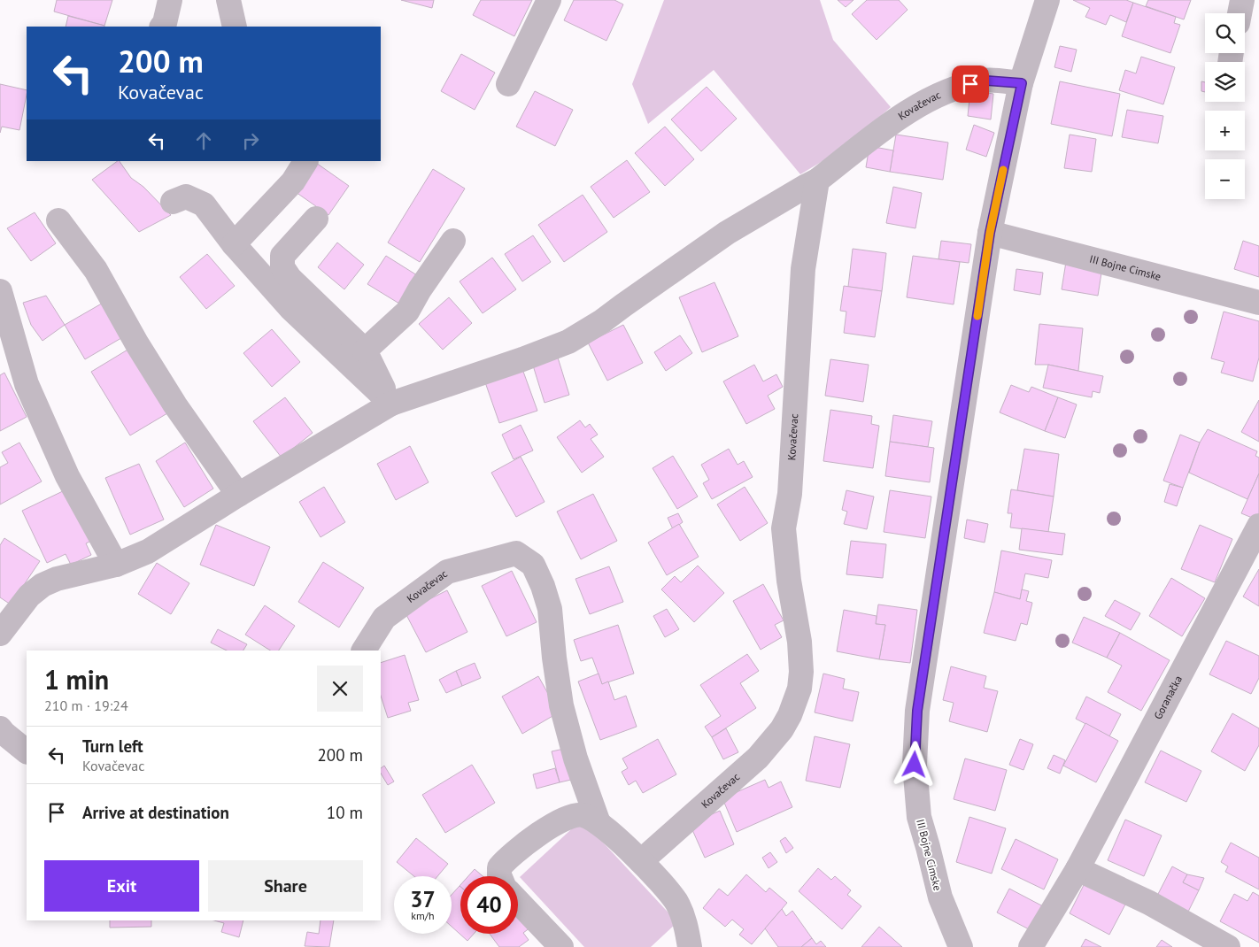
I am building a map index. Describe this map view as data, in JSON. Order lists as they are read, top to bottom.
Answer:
{
  "streets": {
    "street": ["Kovačevac", "III Bojne Cimske", "Goranačka"]
  },
  "crossings": [
    ["Kovačevac", "III Bojne Cimske"]
  ],
  "page": {
    "map_buttons": ["+", "−"],
    "turn": ["200 m", "Kovačevac"],
    "heading": ["1 min", "210 m · 19:24"],
    "list": [
      {
        "name": "Turn left",
        "note": "Kovačevac",
        "value": "200 m"
      },
      {
        "name": "Arrive at destination",
        "value": "10 m"
      }
    ],
    "buttons": ["Exit", "Share"],
    "speed": "37 km/h",
    "limit": "40"
  }
}
